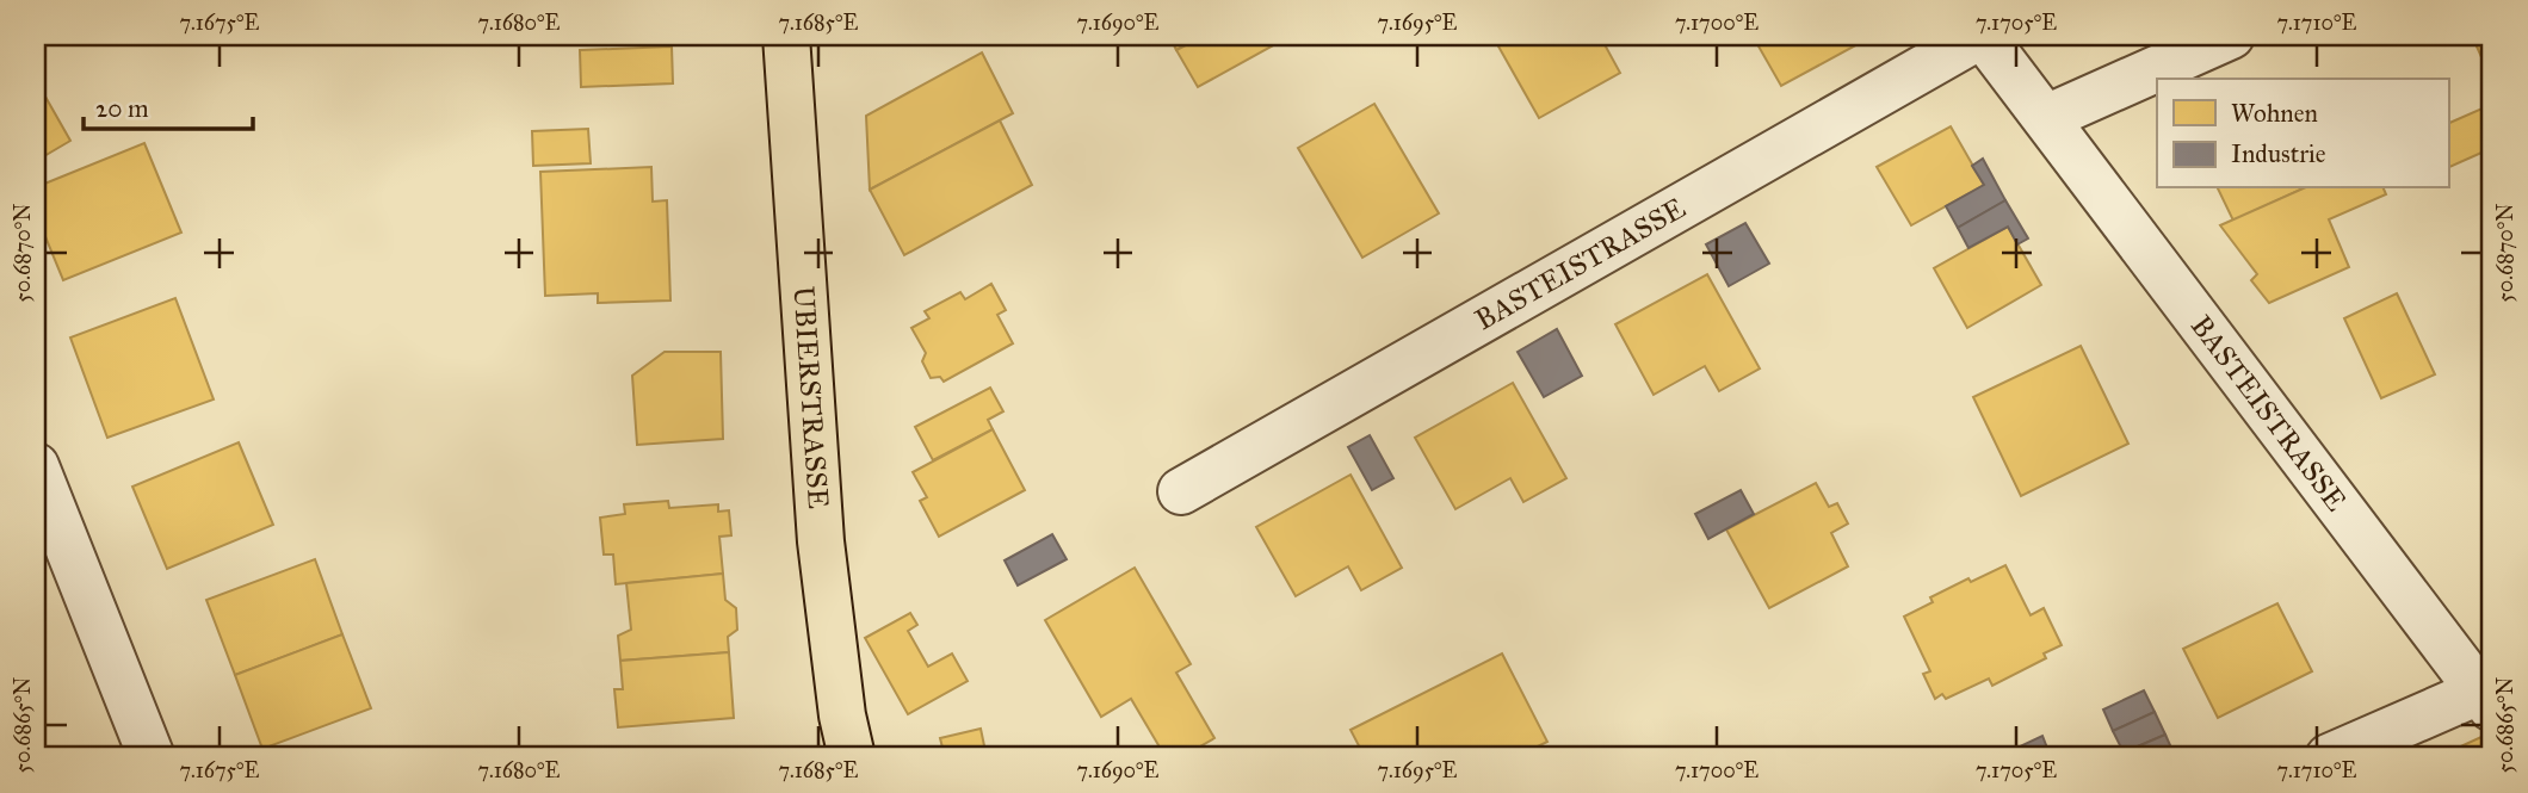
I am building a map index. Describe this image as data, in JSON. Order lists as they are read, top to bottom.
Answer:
{
  "streets": {
    "main road": ["UBIERSTRASSE"],
    "street": ["BASTEISTRASSE"]
  },
  "legend": ["Wohnen", "Industrie"],
  "scale_bar": "20 m",
  "coordinates": [
    "7.1675°E",
    "7.1680°E",
    "7.1685°E",
    "7.1690°E",
    "7.1695°E",
    "7.1700°E",
    "7.1705°E",
    "7.1710°E",
    "50.6870°N",
    "50.6865°N"
  ]
}
